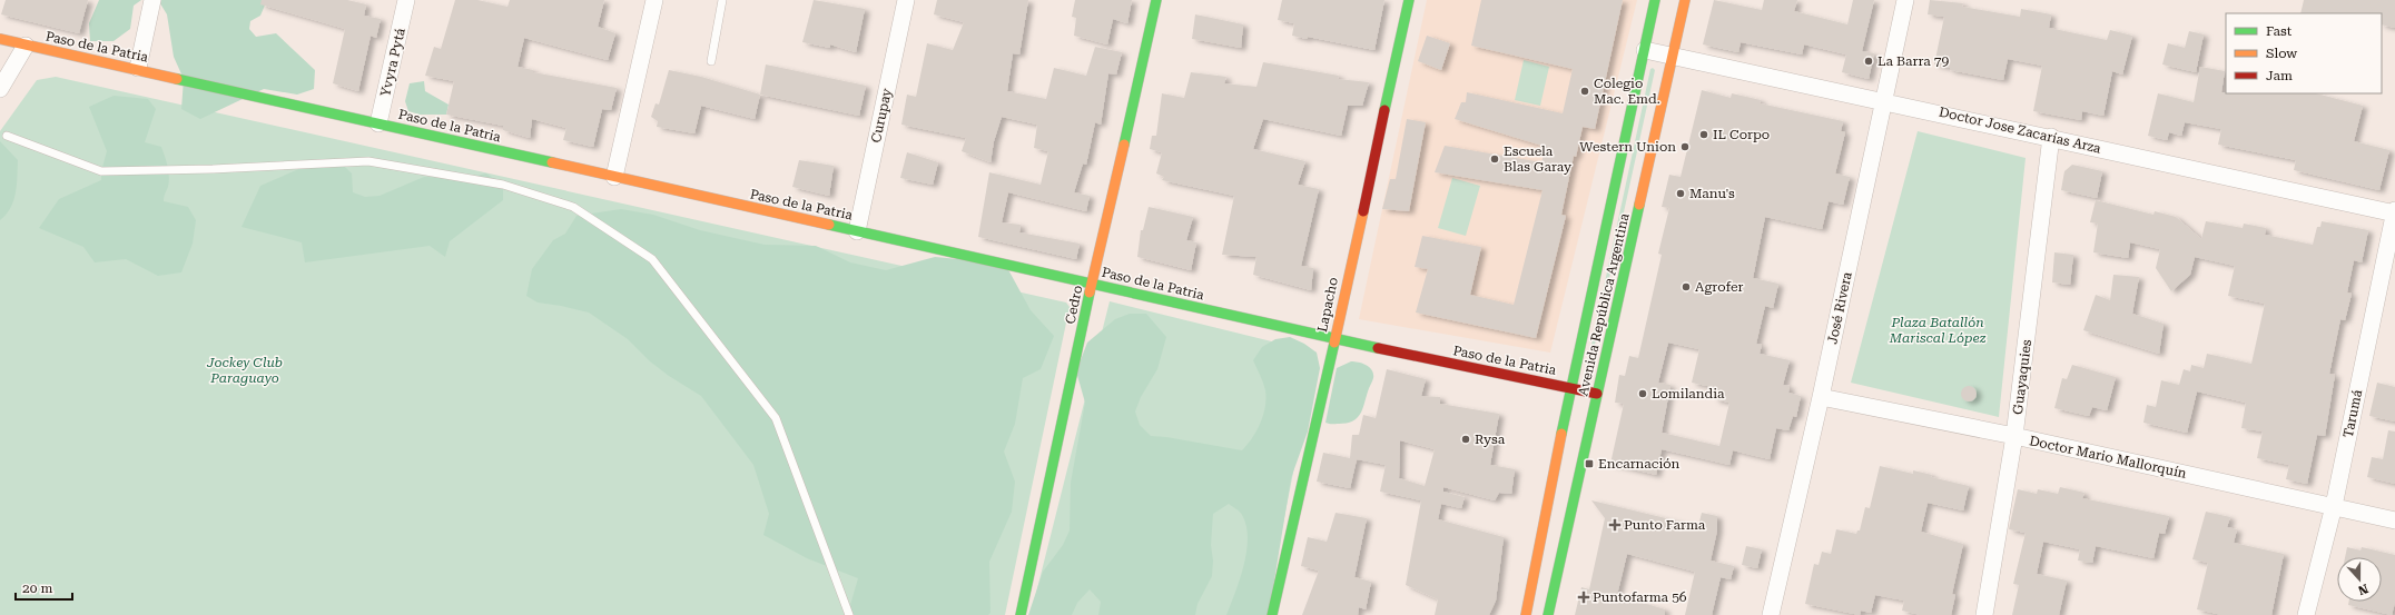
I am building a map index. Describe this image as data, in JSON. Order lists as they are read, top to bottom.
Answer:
{
  "streets": {
    "main road": [
      "Paso de la Patria",
      "Cedro",
      "Lapacho",
      "Avenida República Argentina"
    ],
    "street": [
      "Yvyra Pytá",
      "Curupay",
      "Doctor Jose Zacarías Arza",
      "José Rivera",
      "Guayaquies",
      "Tarumá",
      "Doctor Mario Mallorquín"
    ]
  },
  "crossings": [
    ["Paso de la Patria", "Yvyra Pytá"],
    ["Paso de la Patria", "Curupay"],
    ["Paso de la Patria", "Cedro"],
    ["Paso de la Patria", "Lapacho"],
    ["Paso de la Patria", "Avenida República Argentina"],
    ["Doctor Jose Zacarías Arza", "Avenida República Argentina"],
    ["Doctor Jose Zacarías Arza", "José Rivera"],
    ["Doctor Jose Zacarías Arza", "Guayaquies"],
    ["Doctor Jose Zacarías Arza", "Tarumá"],
    ["José Rivera", "Doctor Mario Mallorquín"],
    ["Guayaquies", "Doctor Mario Mallorquín"],
    ["Tarumá", "Doctor Mario Mallorquín"]
  ],
  "parks": ["Plaza Batallón Mariscal López", "Jockey Club Paraguayo"],
  "places": {
    "other": [
      "La Barra 79",
      "Colegio Mac. Emd.",
      "IL Corpo",
      "Western Union",
      "Escuela Blas Garay",
      "Manu's",
      "Agrofer",
      "Lomilandia",
      "Rysa"
    ],
    "transit": ["Encarnación"],
    "health": ["Punto Farma", "Puntofarma 56"]
  },
  "legend": ["Fast", "Slow", "Jam"],
  "scale_bar": "20 m",
  "north": "bottom"
}
